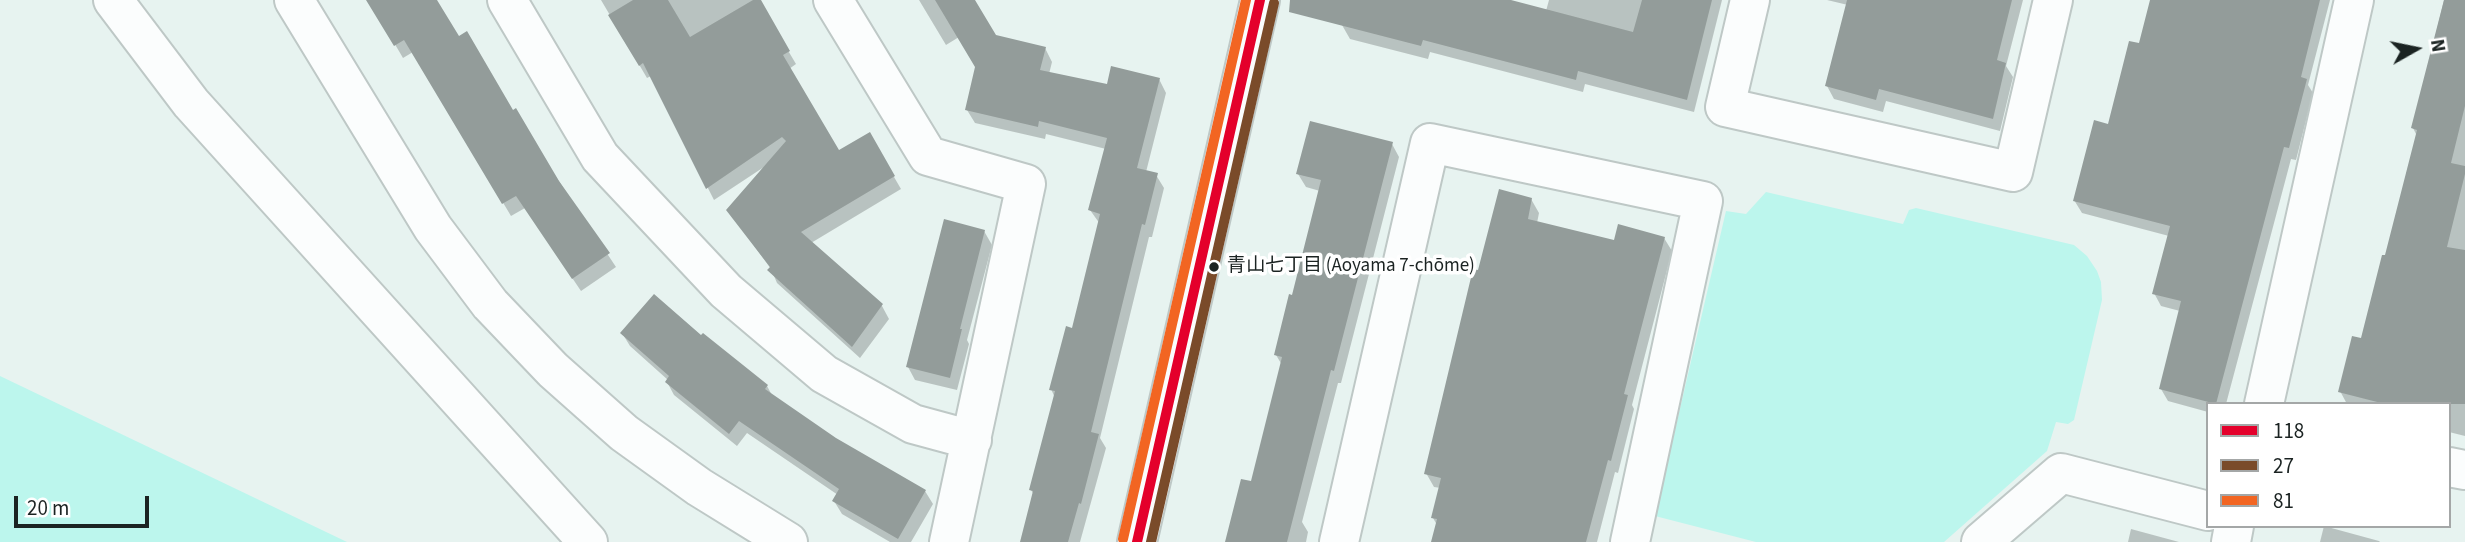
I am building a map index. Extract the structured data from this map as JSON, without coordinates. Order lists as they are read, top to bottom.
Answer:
{
  "places": ["青山七丁目 (Aoyama 7-chōme)"],
  "lines": ["transit line 118", "transit line 81", "transit line 27"],
  "legend": ["118", "27", "81"],
  "scale_bar": "20 m",
  "north": "right"
}
